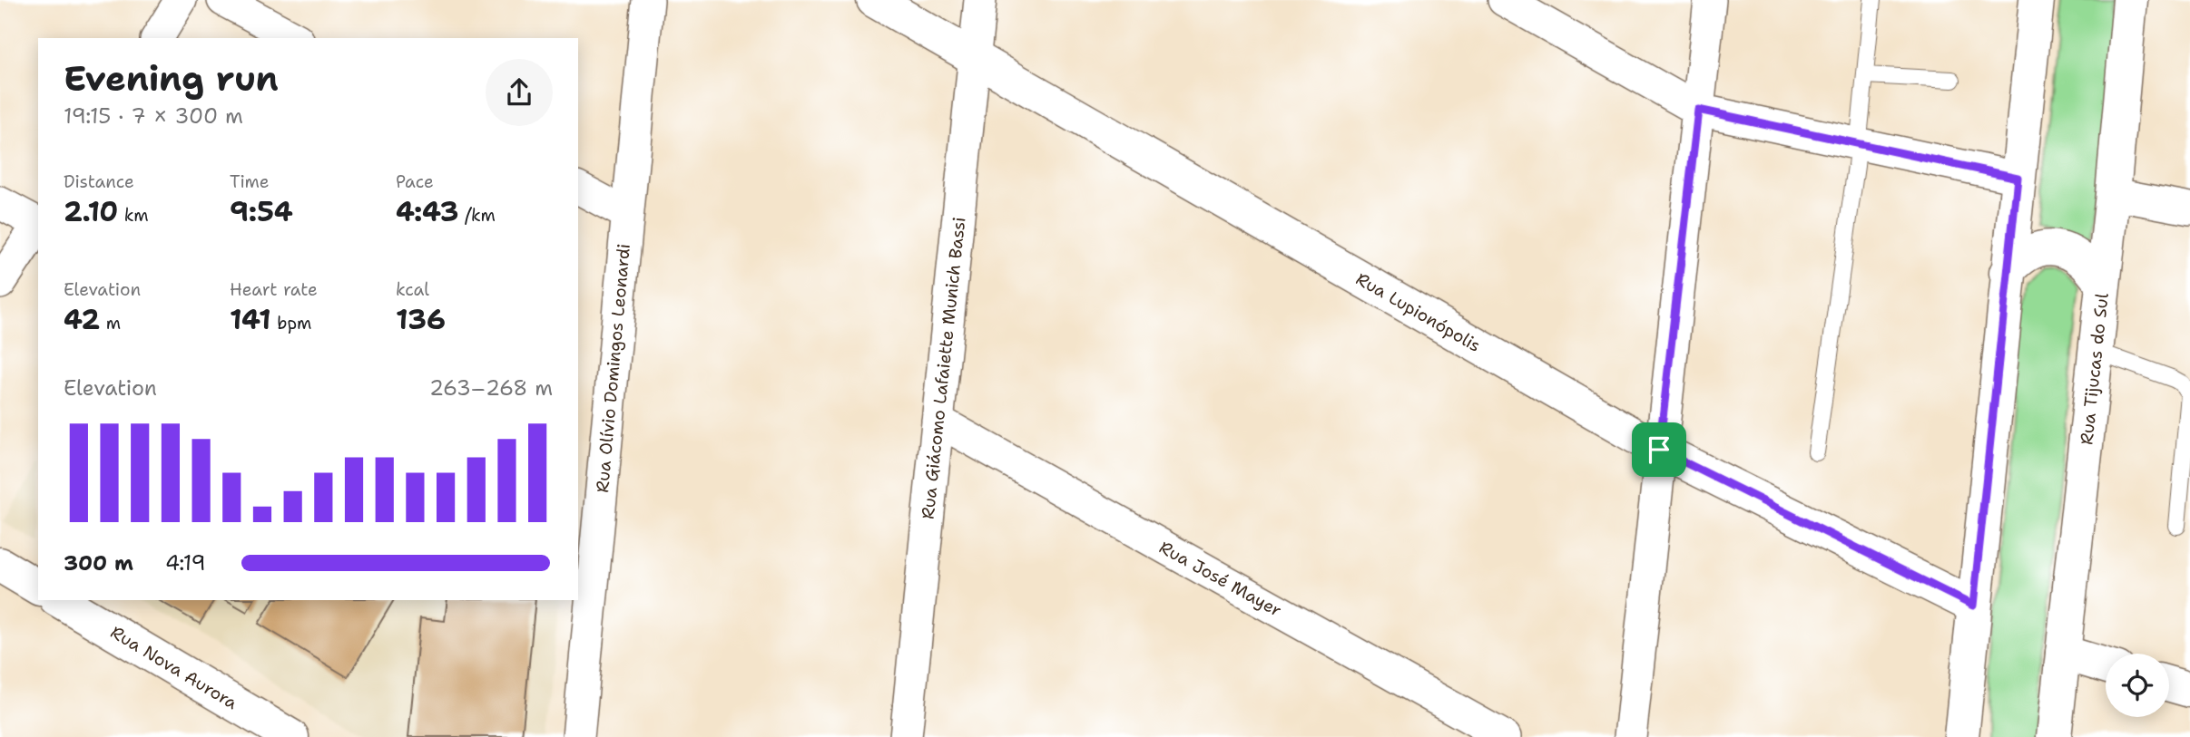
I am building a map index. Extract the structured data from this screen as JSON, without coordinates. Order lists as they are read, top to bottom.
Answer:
{
  "streets": {
    "main road": ["Rua Lupionópolis", "Rua Tijucas do Sul", "Rua Nova Aurora"],
    "street": ["Rua Olívio Domingos Leonardi", "Rua Giácomo Lafaiette Munich Bassi", "Rua José Mayer"]
  },
  "crossings": [
    ["Rua Lupionópolis", "Rua Giácomo Lafaiette Munich Bassi"],
    ["Rua Giácomo Lafaiette Munich Bassi", "Rua José Mayer"]
  ],
  "page": {
    "heading": ["Evening run", "19:15 · 7 × 300 m"],
    "stats": [
      ["Distance", "2.10 km"],
      ["Time", "9:54"],
      ["Pace", "4:43 /km"],
      ["Elevation", "42 m"],
      ["Heart rate", "141 bpm"],
      ["kcal", "136"]
    ],
    "chart": ["Elevation", "263–268 m"],
    "list": [
      {
        "name": "300 m",
        "note": "4:19"
      }
    ]
  }
}
